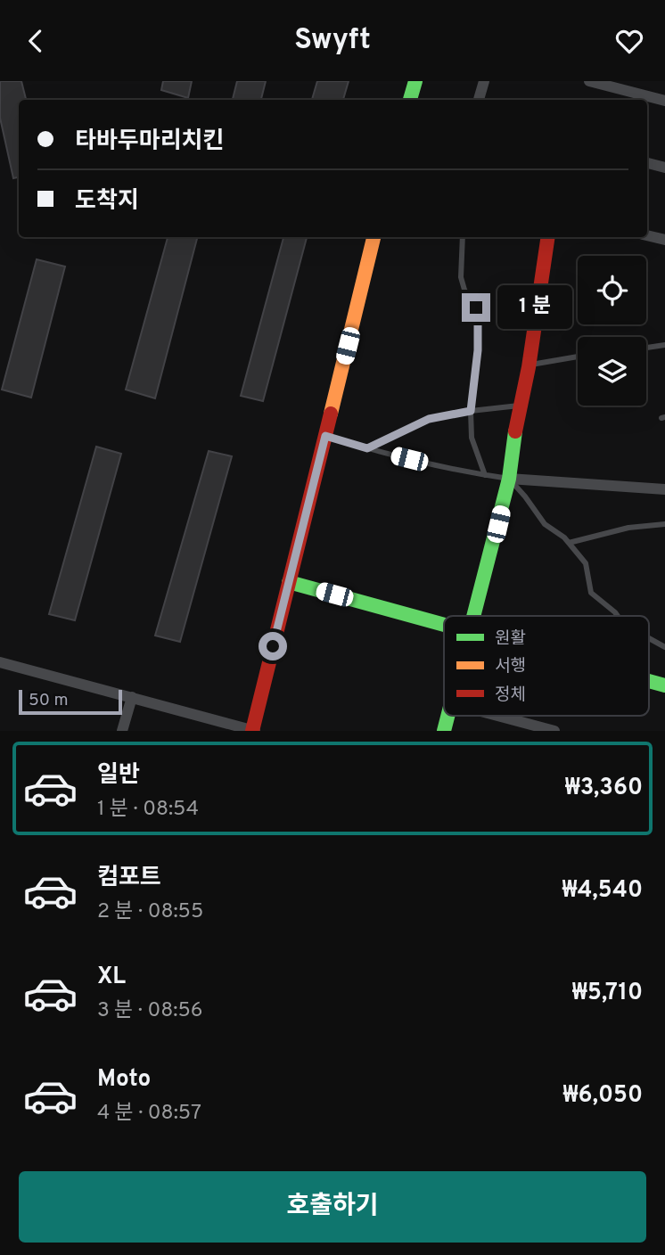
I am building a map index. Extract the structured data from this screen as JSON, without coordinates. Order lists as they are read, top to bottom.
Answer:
{
  "legend": ["원활", "서행", "정체"],
  "scale_bar": "50 m",
  "page": {
    "header": "Swyft",
    "banner": ["타바두마리치킨", "도착지"],
    "bubble": "1 분",
    "scale": "50 m",
    "list": [
      {
        "name": "일반",
        "note": "1 분 · 08:54",
        "value": "₩3,360"
      },
      {
        "name": "컴포트",
        "note": "2 분 · 08:55",
        "value": "₩4,540"
      },
      {
        "name": "XL",
        "note": "3 분 · 08:56",
        "value": "₩5,710"
      },
      {
        "name": "Moto",
        "note": "4 분 · 08:57",
        "value": "₩6,050"
      }
    ],
    "buttons": "호출하기"
  }
}
